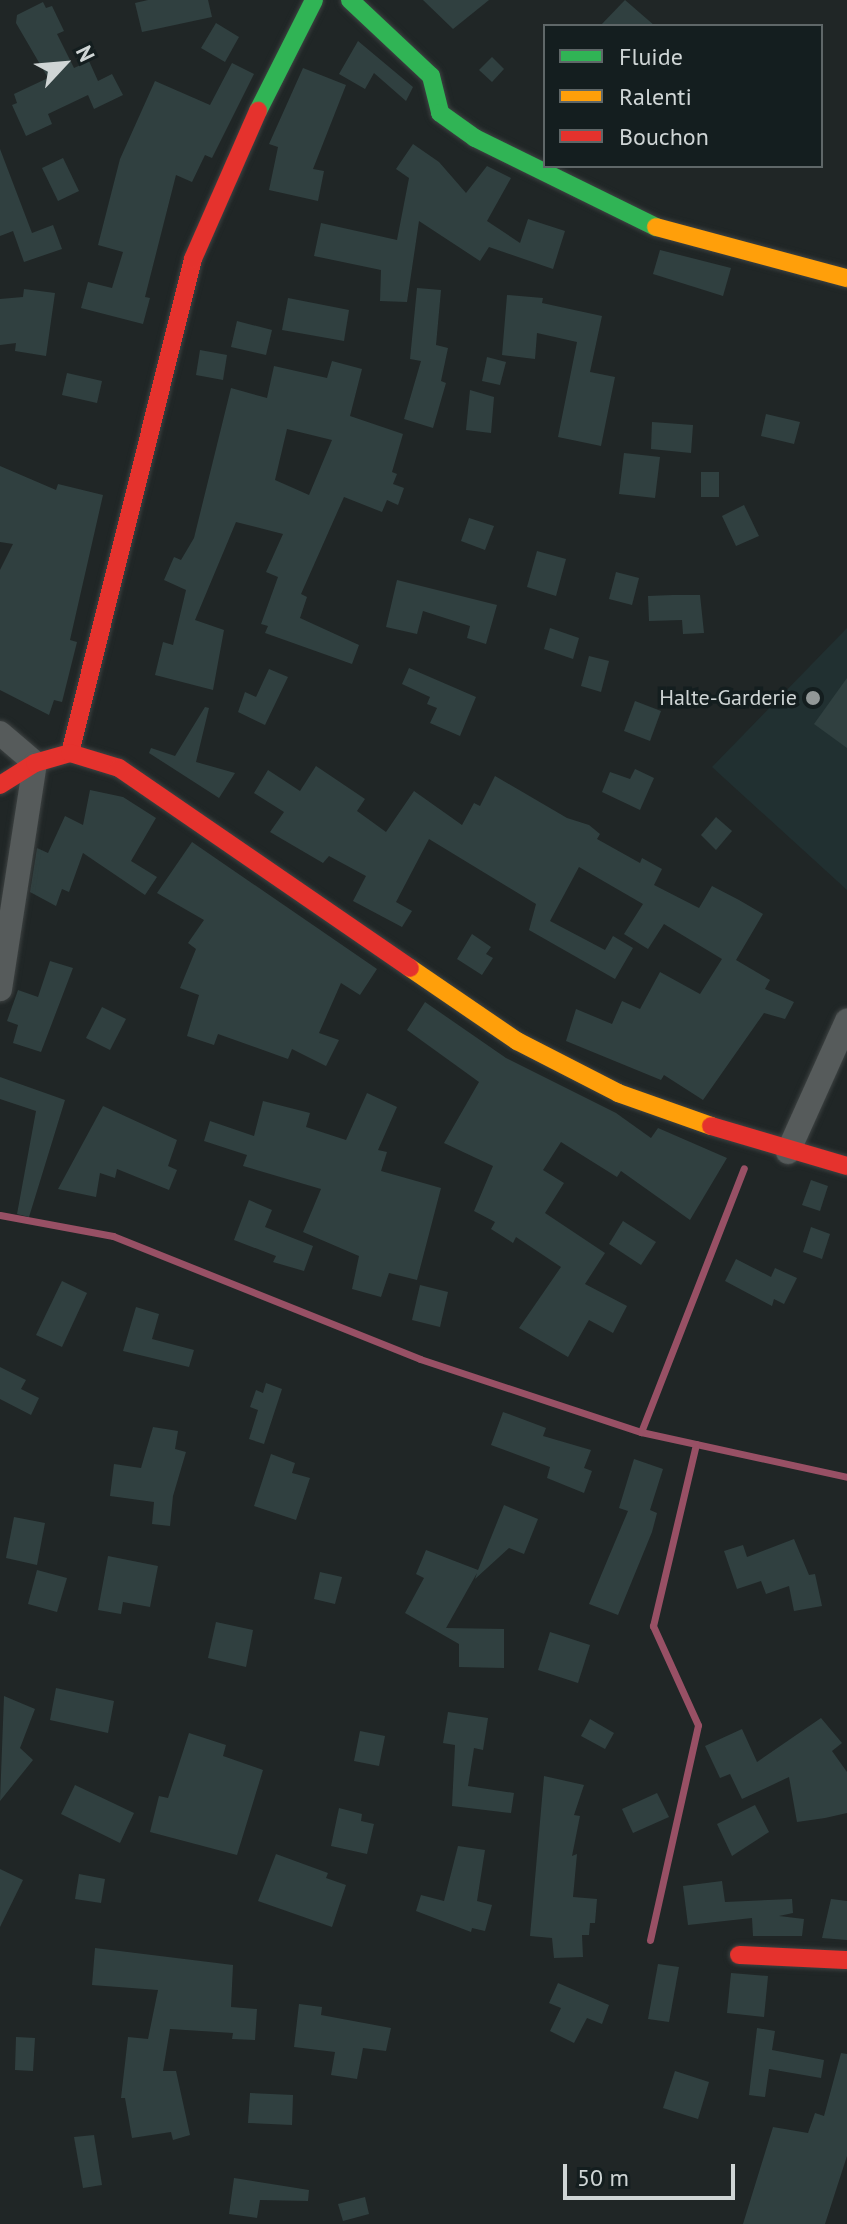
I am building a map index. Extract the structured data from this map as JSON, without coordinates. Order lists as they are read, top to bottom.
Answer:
{
  "places": ["Halte-Garderie"],
  "legend": ["Fluide", "Ralenti", "Bouchon"],
  "scale_bar": "50 m",
  "north": "top right"
}
